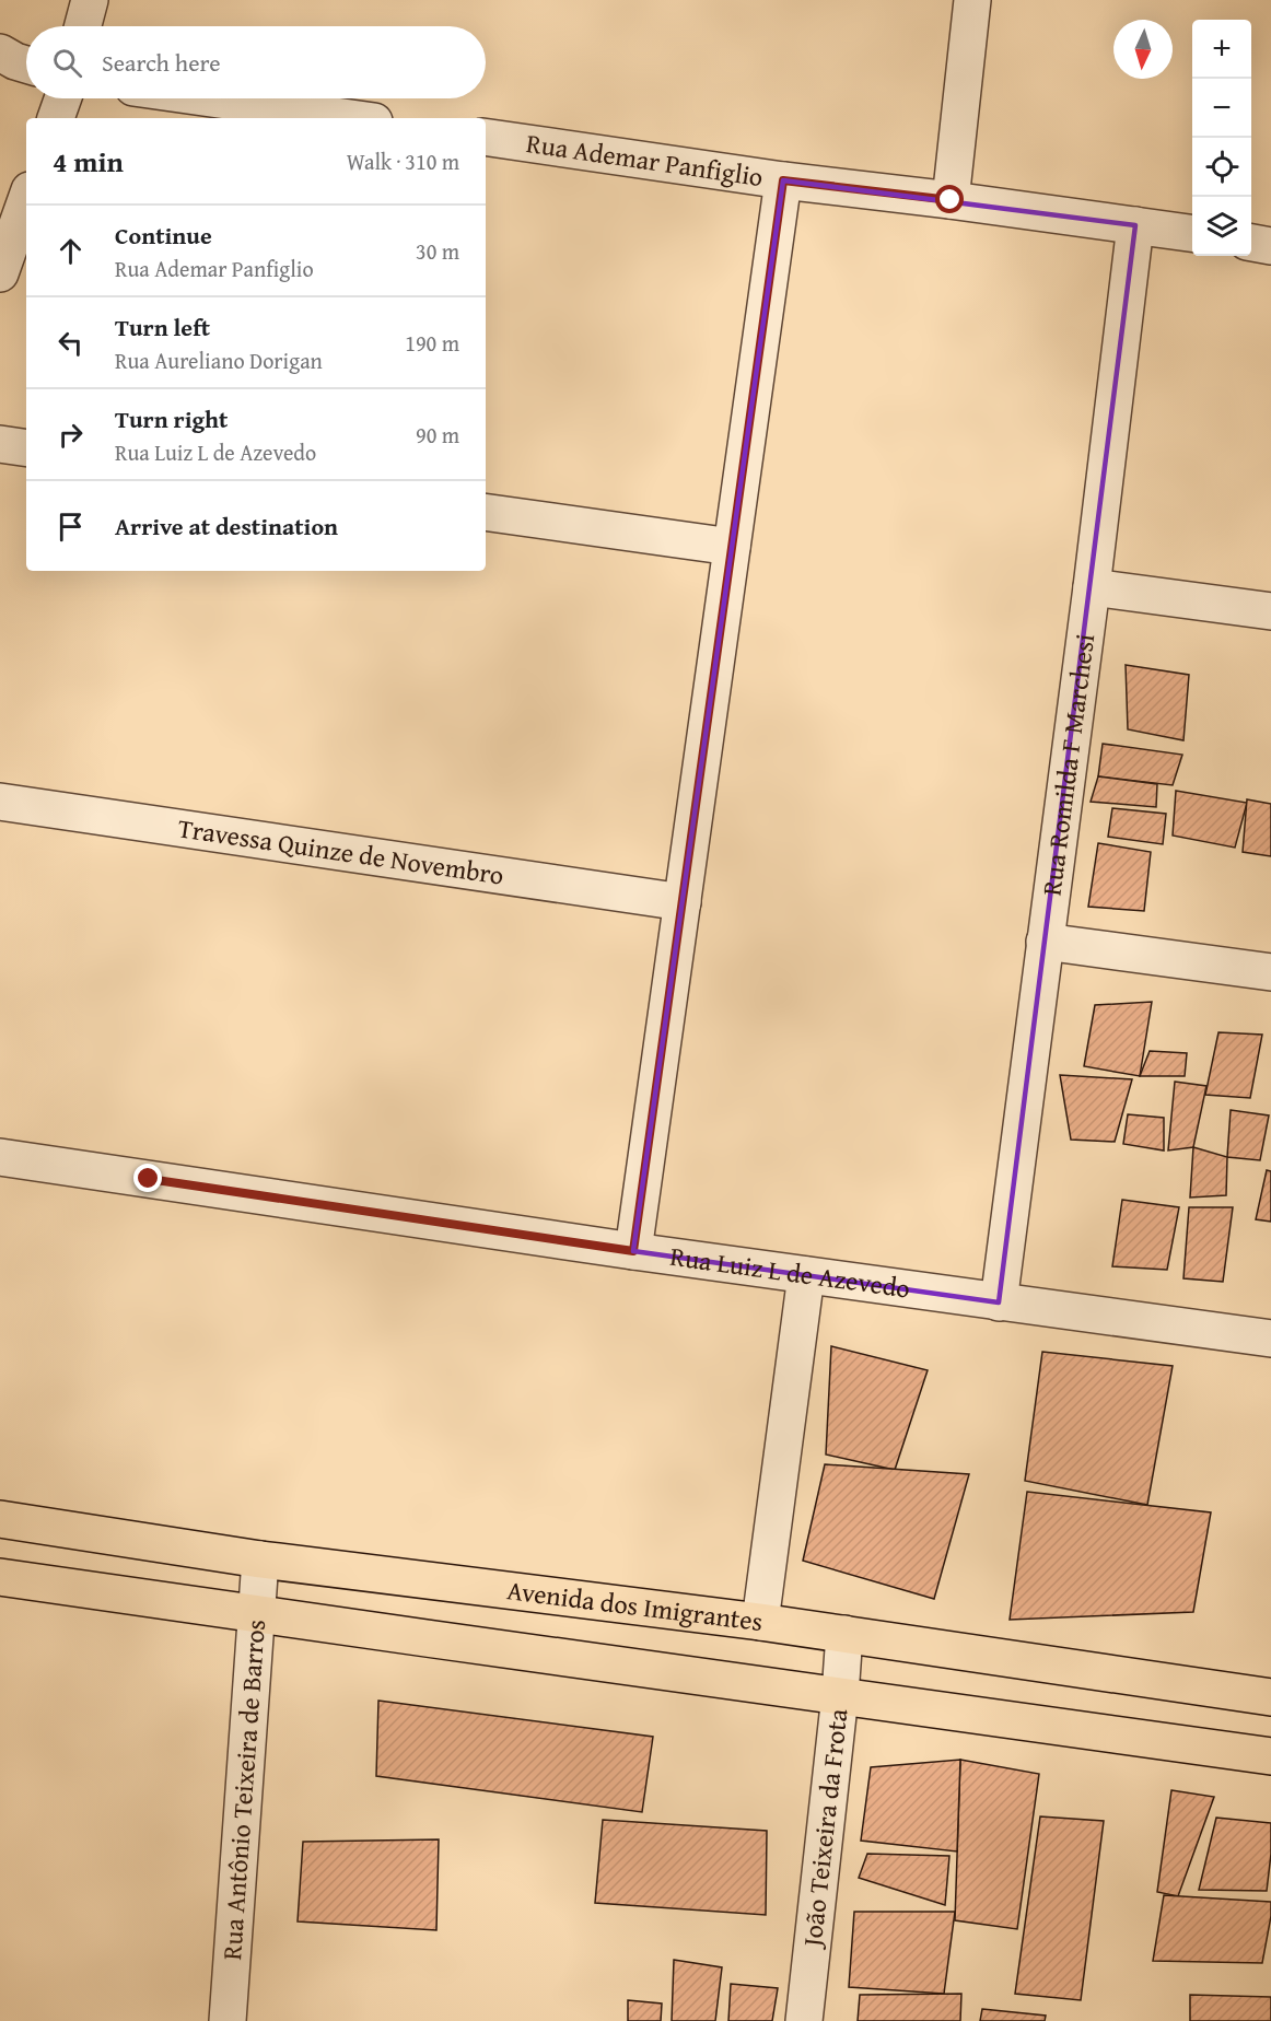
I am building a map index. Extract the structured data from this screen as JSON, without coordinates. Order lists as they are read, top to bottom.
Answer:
{
  "streets": {
    "main road": ["Avenida dos Imigrantes"],
    "street": [
      "Rua Ademar Panfiglio",
      "Rua Romilda F Marchesi",
      "Travessa Quinze de Novembro",
      "Rua Luiz L de Azevedo",
      "Rua Antônio Teixeira de Barros",
      "João Teixeira da Frota"
    ]
  },
  "crossings": [
    ["Rua Ademar Panfiglio", "Rua Romilda F Marchesi"],
    ["Rua Romilda F Marchesi", "Rua Luiz L de Azevedo"],
    ["Avenida dos Imigrantes", "Rua Antônio Teixeira de Barros"],
    ["Avenida dos Imigrantes", "João Teixeira da Frota"]
  ],
  "north": "bottom",
  "page": {
    "map_buttons": ["+", "−"],
    "search": "Search here",
    "heading": ["4 min", "Walk · 310 m"],
    "list": [
      ["Continue", "Rua Ademar Panfiglio", "30 m"],
      ["Turn left", "Rua Aureliano Dorigan", "190 m"],
      ["Turn right", "Rua Luiz L de Azevedo", "90 m"],
      "Arrive at destination"
    ]
  }
}
